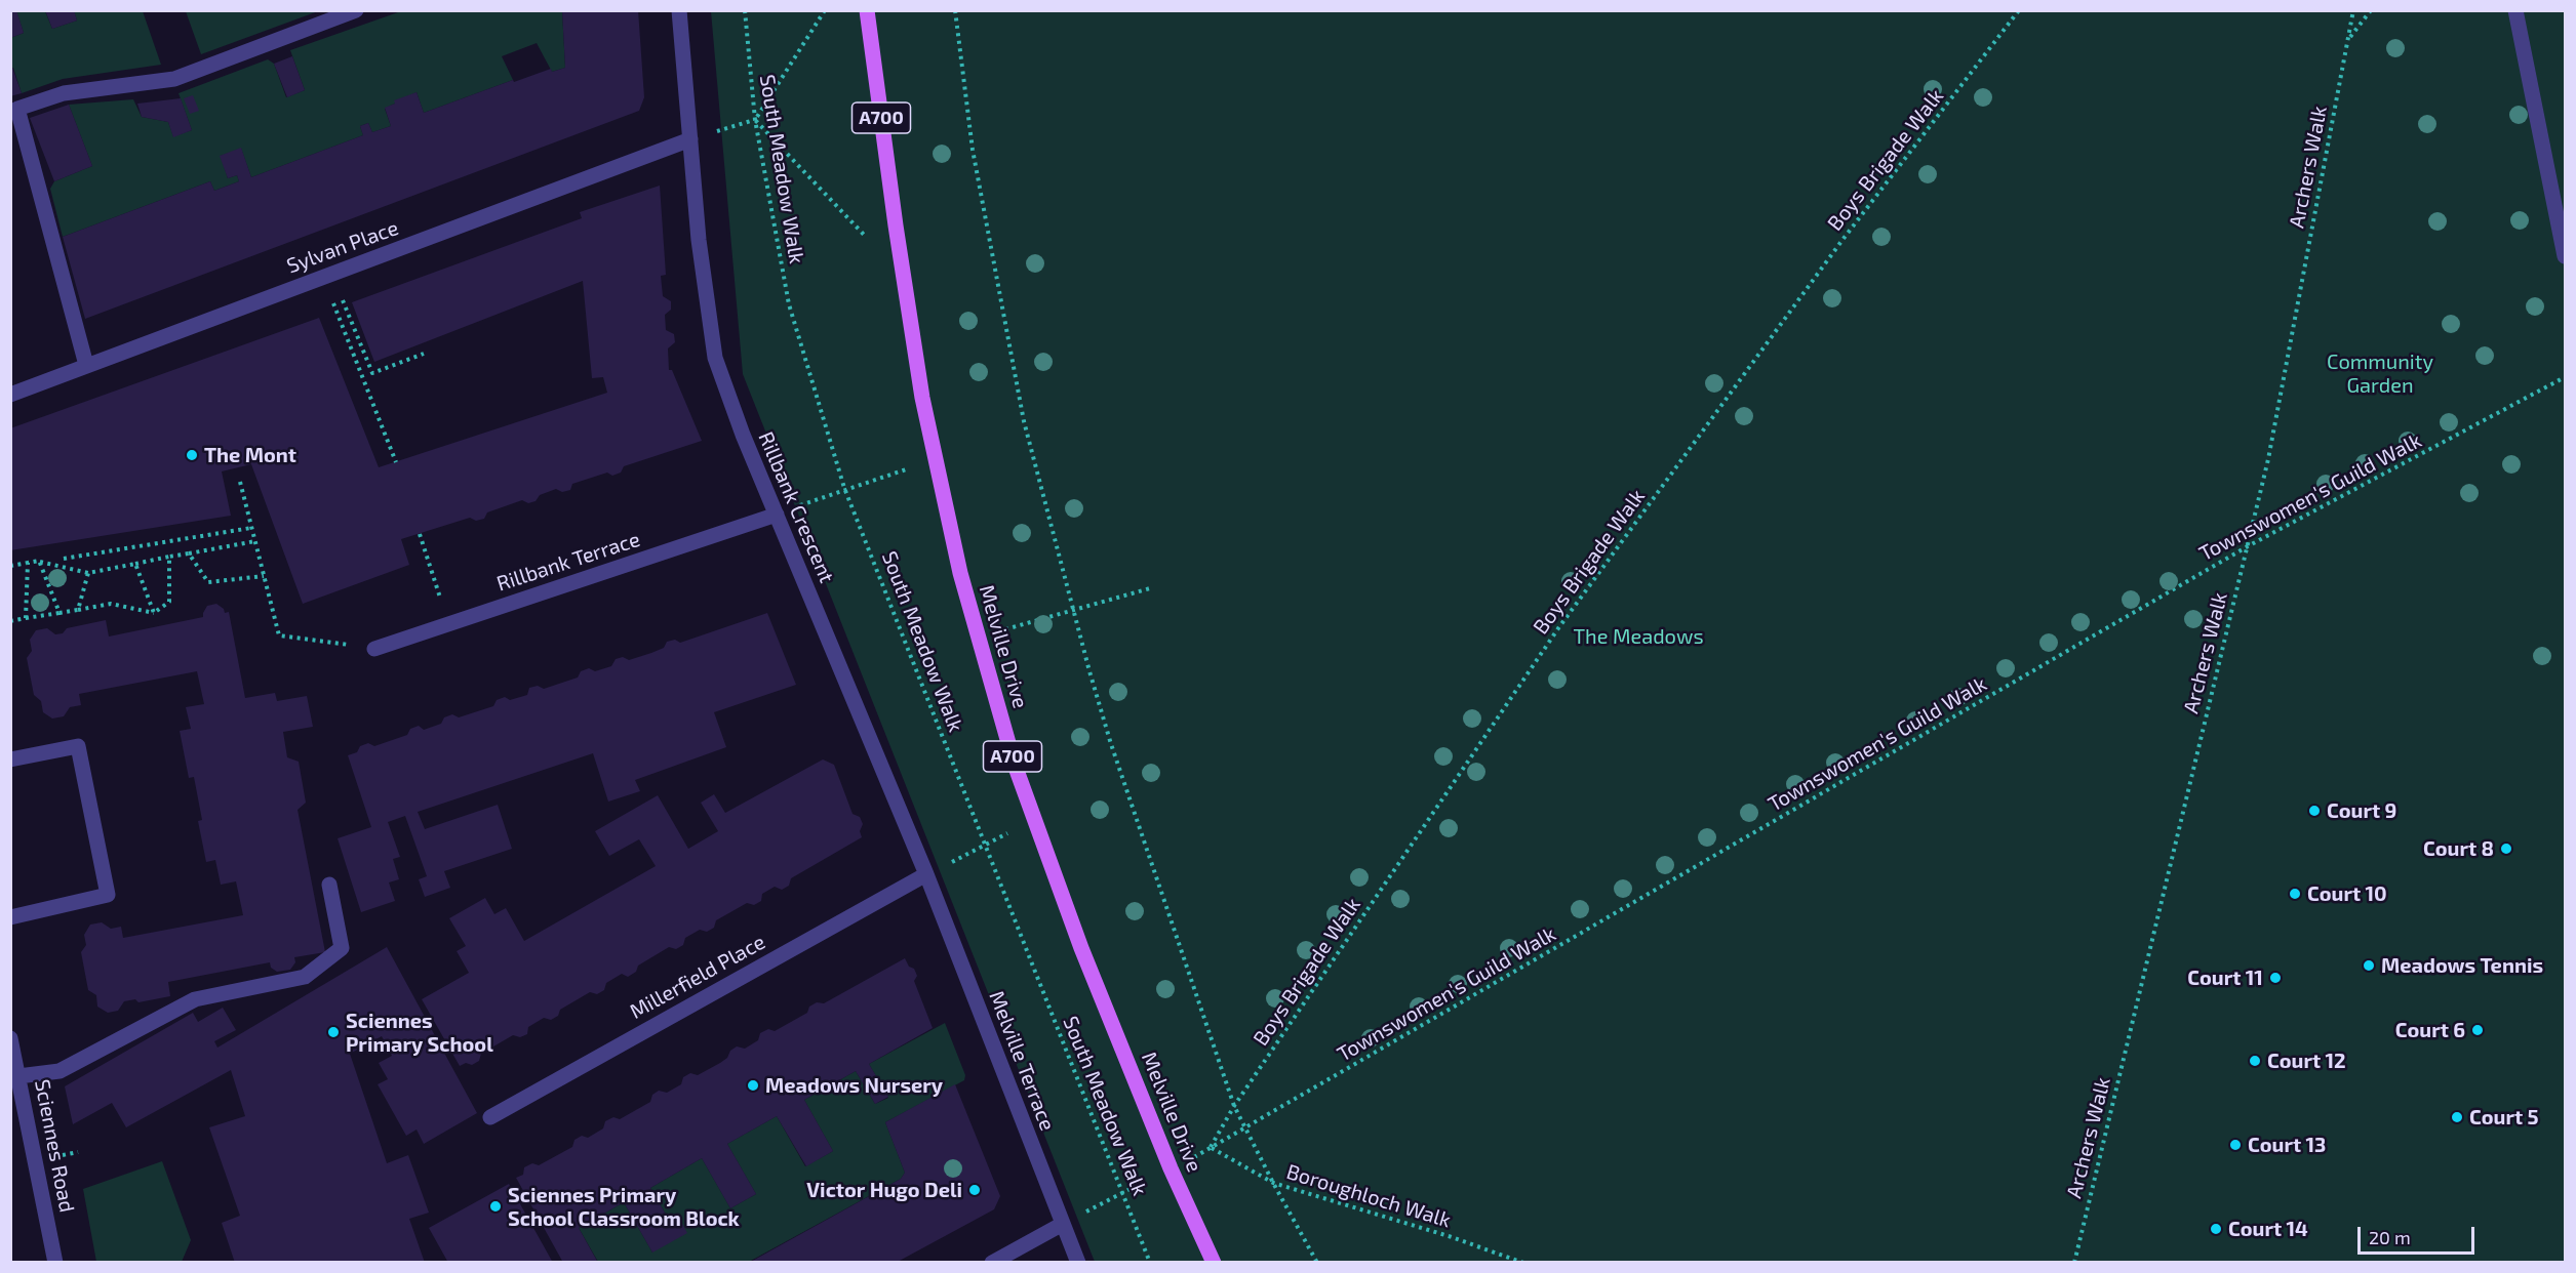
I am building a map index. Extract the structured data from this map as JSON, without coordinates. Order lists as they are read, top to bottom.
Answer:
{
  "streets": {
    "main road": ["A700", "Melville Drive"],
    "street": [
      "Sylvan Place",
      "Rillbank Crescent",
      "Rillbank Terrace",
      "Millerfield Place",
      "Melville Terrace",
      "Sciennes Road"
    ],
    "path": [
      "Boys Brigade Walk",
      "Archers Walk",
      "South Meadow Walk",
      "Townswomen's Guild Walk",
      "Boroughloch Walk"
    ]
  },
  "crossings": [
    ["Boys Brigade Walk", "Townswomen's Guild Walk"],
    ["Boys Brigade Walk", "Boroughloch Walk"],
    ["Archers Walk", "Townswomen's Guild Walk"],
    ["South Meadow Walk", "Townswomen's Guild Walk"],
    ["Sylvan Place", "Rillbank Crescent"],
    ["Townswomen's Guild Walk", "Melville Drive"],
    ["Townswomen's Guild Walk", "Melville Terrace"],
    ["Townswomen's Guild Walk", "Boroughloch Walk"],
    ["Rillbank Crescent", "Rillbank Terrace"],
    ["Rillbank Crescent", "Millerfield Place"],
    ["Rillbank Crescent", "Melville Terrace"],
    ["Millerfield Place", "Melville Terrace"]
  ],
  "parks": ["Community Garden", "The Meadows"],
  "places": [
    "The Mont",
    "Court 9",
    "Court 8",
    "Court 10",
    "Meadows Tennis",
    "Court 11",
    "Court 6",
    "Sciennes Primary School",
    "Court 12",
    "Meadows Nursery",
    "Court 5",
    "Court 13",
    "Victor Hugo Deli",
    "Sciennes Primary School Classroom Block",
    "Court 14"
  ],
  "scale_bar": "20 m"
}
